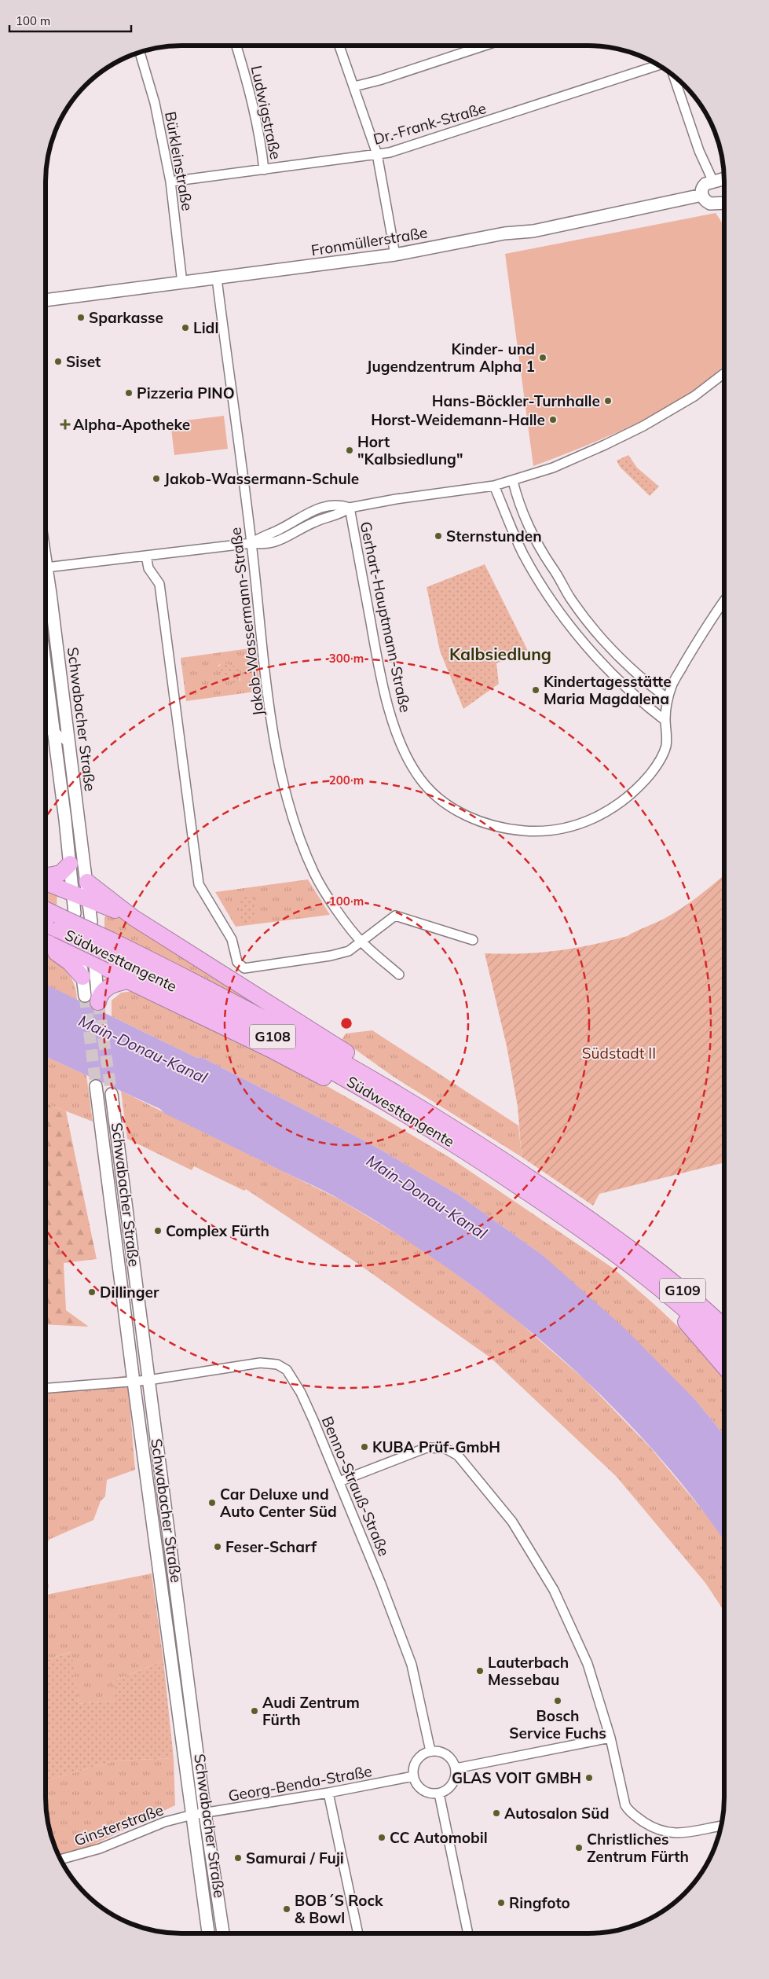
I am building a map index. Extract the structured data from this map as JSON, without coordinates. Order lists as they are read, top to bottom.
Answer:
{
  "streets": {
    "highway": ["Südwesttangente", "G108", "G109"],
    "main road": ["Fronmüllerstraße", "Schwabacher Straße"],
    "street": [
      "Ludwigstraße",
      "Dr.-Frank-Straße",
      "Bürkleinstraße",
      "Gerhart-Hauptmann-Straße",
      "Jakob-Wassermann-Straße",
      "Benno-Strauß-Straße",
      "Georg-Benda-Straße",
      "Ginsterstraße"
    ]
  },
  "crossings": [
    ["Ludwigstraße", "Dr.-Frank-Straße"],
    ["Dr.-Frank-Straße", "Bürkleinstraße"],
    ["Bürkleinstraße", "Fronmüllerstraße"],
    ["Fronmüllerstraße", "Jakob-Wassermann-Straße"],
    ["Schwabacher Straße", "Benno-Strauß-Straße"],
    ["Schwabacher Straße", "Georg-Benda-Straße"],
    ["Schwabacher Straße", "Ginsterstraße"],
    ["Benno-Strauß-Straße", "Georg-Benda-Straße"],
    ["Georg-Benda-Straße", "Ginsterstraße"]
  ],
  "districts": ["Kalbsiedlung"],
  "water": ["Main-Donau-Kanal"],
  "parks": ["Südstadt II"],
  "places": {
    "other": [
      "Sparkasse",
      "Lidl",
      "Kinder- und Jugendzentrum Alpha 1",
      "Siset",
      "Pizzeria PINO",
      "Hans-Böckler-Turnhalle",
      "Horst-Weidemann-Halle",
      "Hort \"Kalbsiedlung\"",
      "Jakob-Wassermann-Schule",
      "Sternstunden",
      "Kindertagesstätte Maria Magdalena",
      "Complex Fürth",
      "Dillinger",
      "KUBA Prüf-GmbH",
      "Car Deluxe und Auto Center Süd",
      "Feser-Scharf",
      "Lauterbach Messebau",
      "Bosch Service Fuchs",
      "Audi Zentrum Fürth",
      "GLAS VOIT GMBH",
      "Autosalon Süd",
      "CC Automobil",
      "Christliches Zentrum Fürth",
      "Samurai / Fuji",
      "Ringfoto",
      "BOB´S Rock & Bowl"
    ],
    "health": ["Alpha-Apotheke"]
  },
  "scale_bar": "100 m",
  "rings": ["300 m", "200 m", "100 m"]
}
